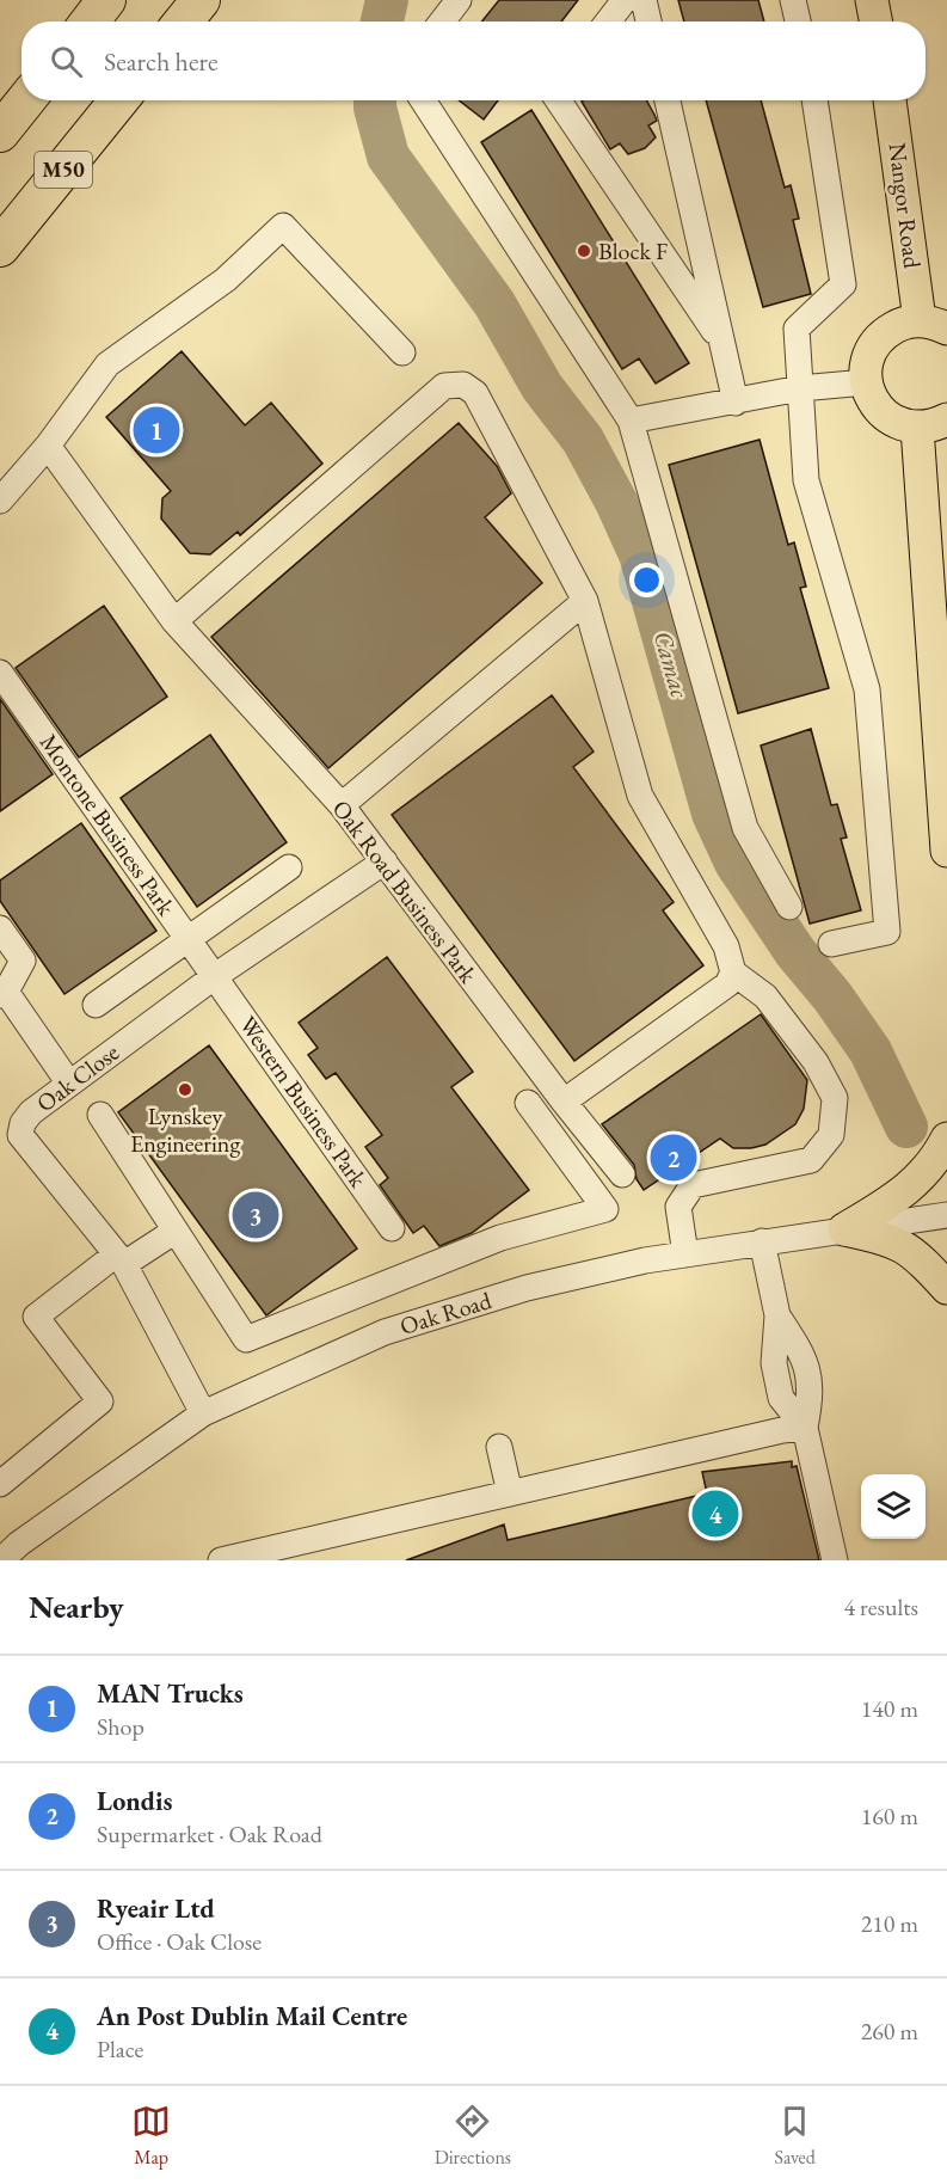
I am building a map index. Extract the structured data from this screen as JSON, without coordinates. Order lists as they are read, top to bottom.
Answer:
{
  "streets": {
    "highway": ["M50"],
    "main road": ["Nangor Road"],
    "street": [
      "Montone Business Park",
      "Oak Road Business Park",
      "Oak Close",
      "Western Business Park",
      "Oak Road"
    ]
  },
  "crossings": [
    ["Montone Business Park", "Oak Close"],
    ["Montone Business Park", "Western Business Park"],
    ["Oak Road Business Park", "Oak Close"],
    ["Oak Close", "Western Business Park"],
    ["Oak Close", "Oak Road"]
  ],
  "water": ["Camac"],
  "places": ["Block F", "Lynskey Engineering"],
  "page": {
    "search": "Search here",
    "pins": [
      "1",
      "2",
      "3",
      "4"
    ],
    "heading": ["Nearby", "4 results"],
    "list": [
      {
        "mark": "1",
        "name": "MAN Trucks",
        "note": "Shop",
        "value": "140 m"
      },
      {
        "mark": "2",
        "name": "Londis",
        "note": "Supermarket · Oak Road",
        "value": "160 m"
      },
      {
        "mark": "3",
        "name": "Ryeair Ltd",
        "note": "Office · Oak Close",
        "value": "210 m"
      },
      {
        "mark": "4",
        "name": "An Post Dublin Mail Centre",
        "note": "Place",
        "value": "260 m"
      }
    ],
    "nav": ["Map", "Directions", "Saved"]
  }
}
